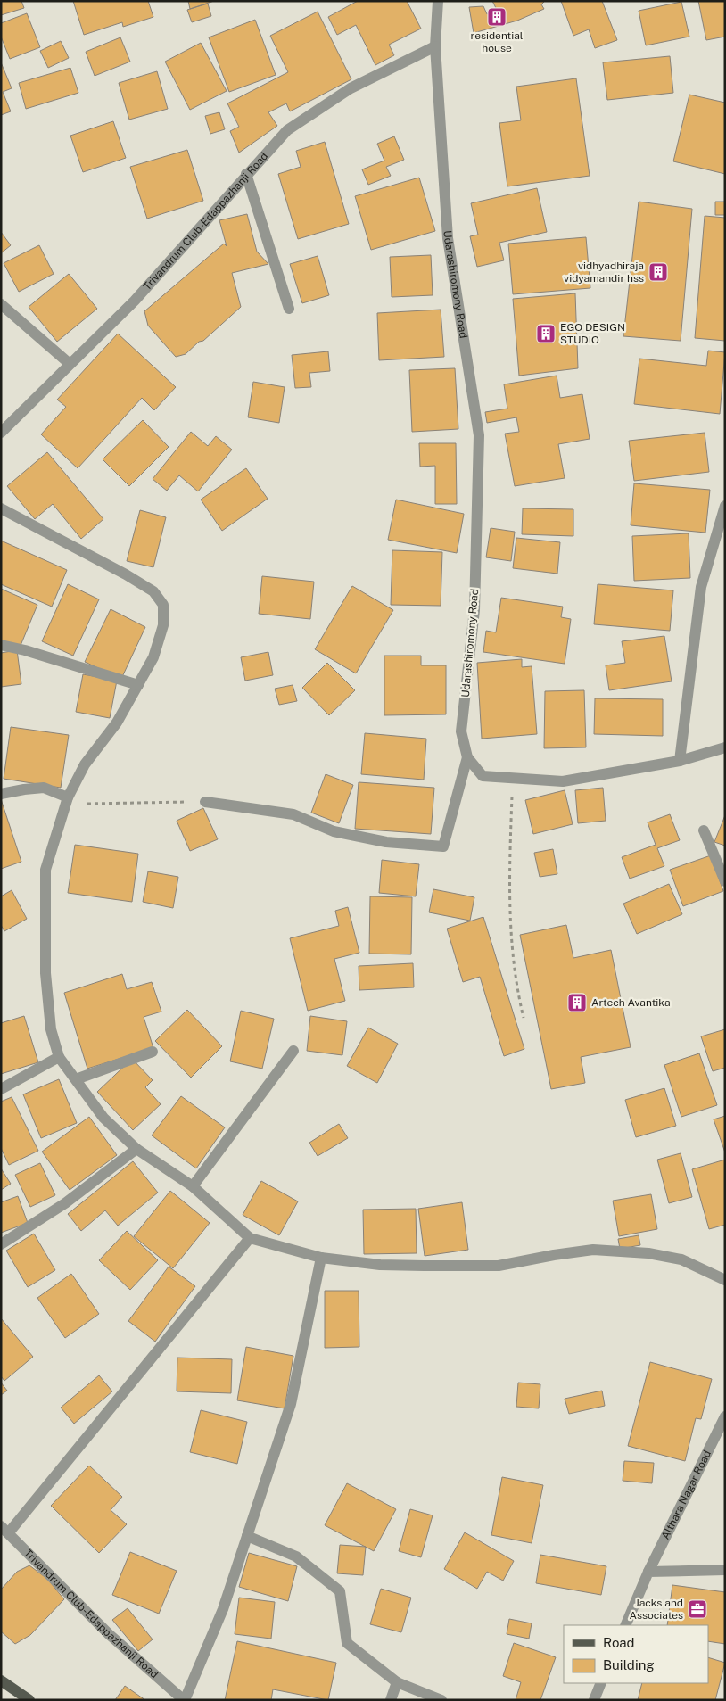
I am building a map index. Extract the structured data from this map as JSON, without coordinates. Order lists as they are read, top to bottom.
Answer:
{
  "streets": {
    "street": ["Trivandrum Club-Edappazhanji Road", "Udarashiromony Road", "Althara Nagar Road"]
  },
  "crossings": [
    ["Trivandrum Club-Edappazhanji Road", "Udarashiromony Road"]
  ],
  "places": {
    "building": [
      "residential house",
      "vidhyadhiraja vidyamandir hss",
      "EGO DESIGN STUDIO",
      "Artech Avantika"
    ],
    "office": ["Jacks and Associates"]
  },
  "legend": ["Road", "Building"]
}
